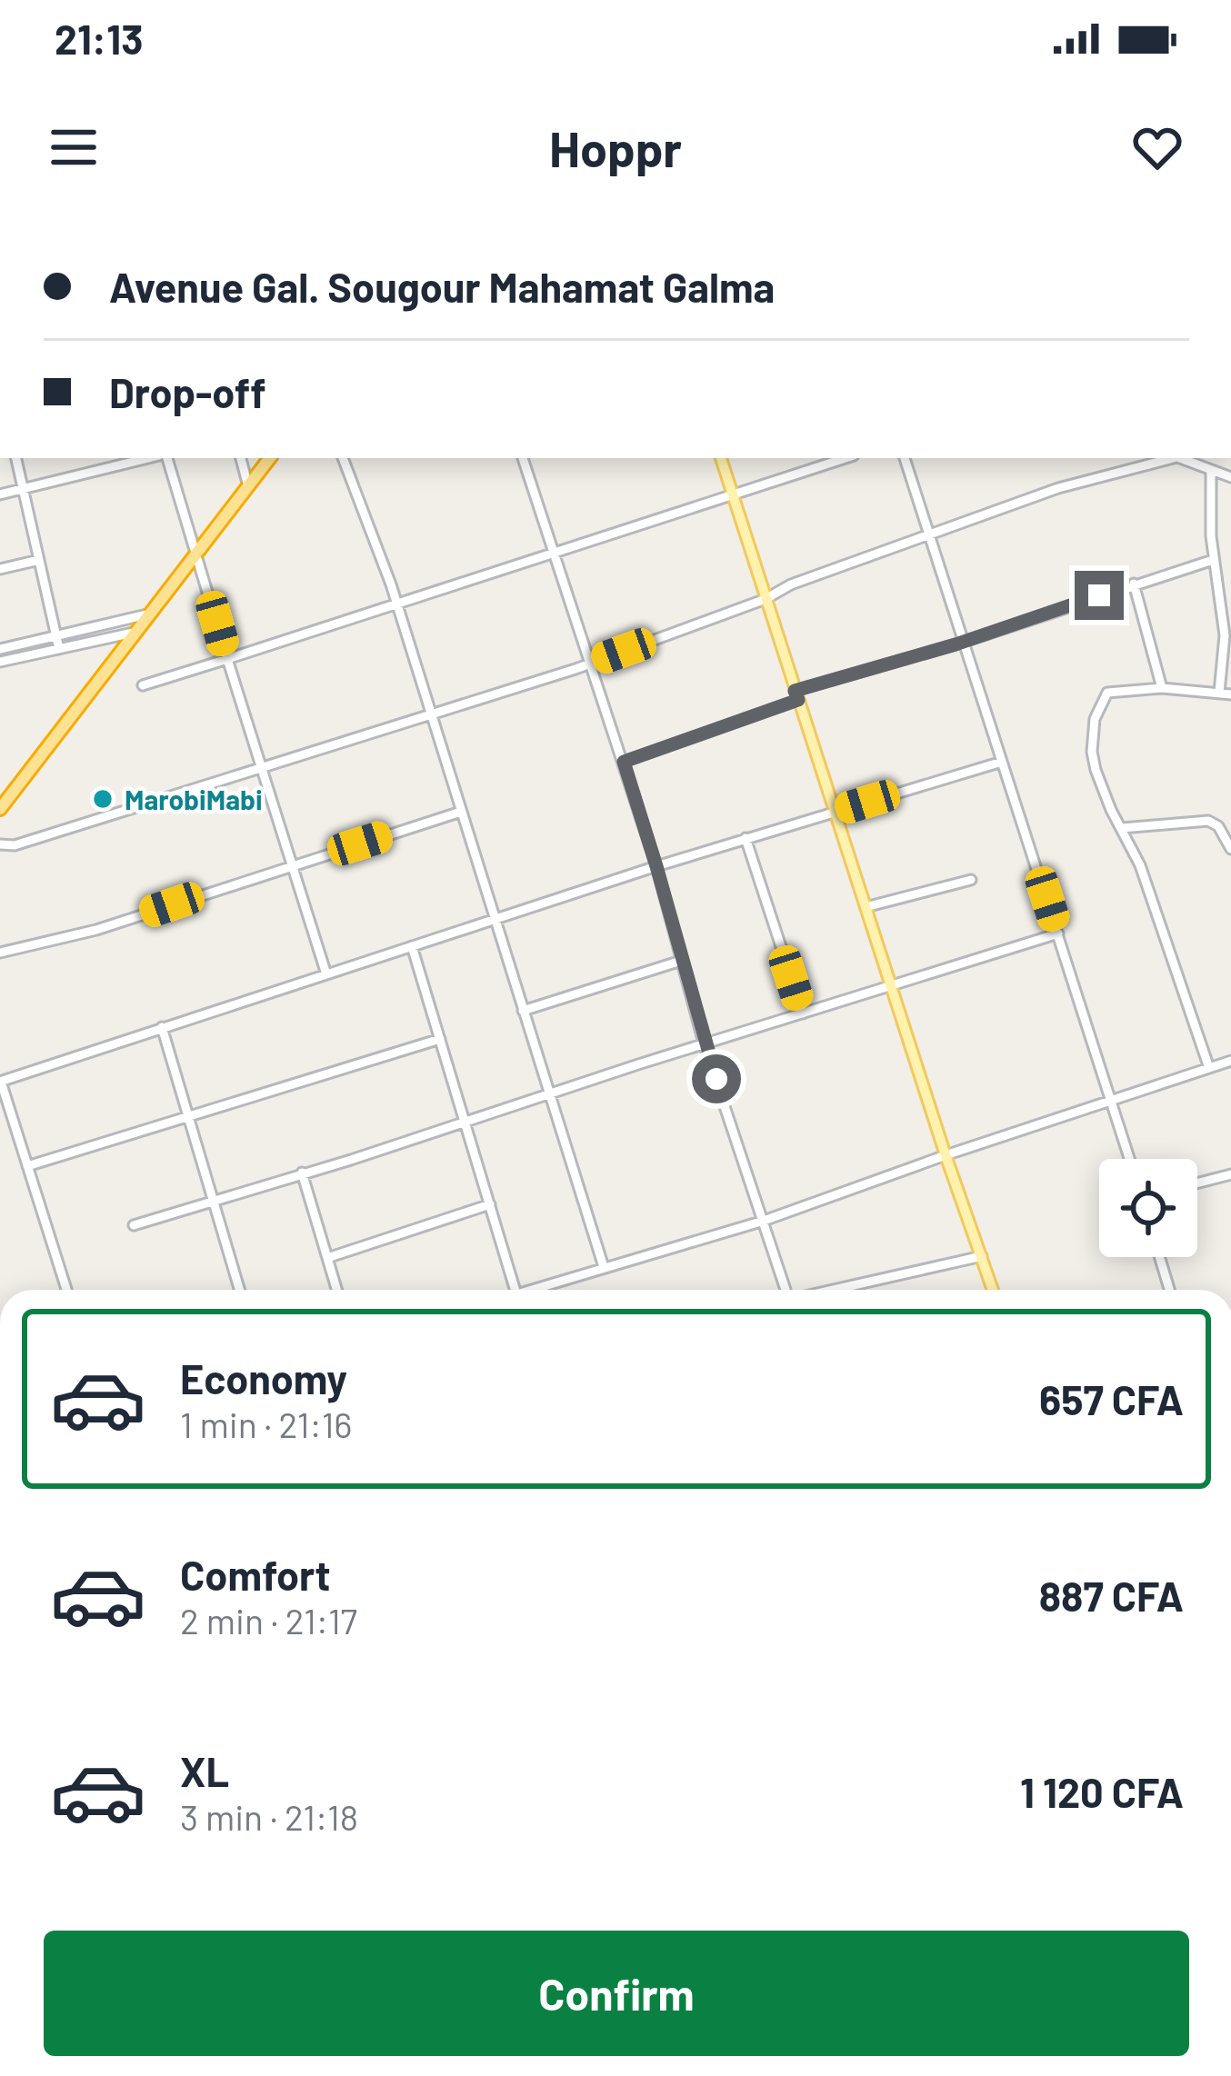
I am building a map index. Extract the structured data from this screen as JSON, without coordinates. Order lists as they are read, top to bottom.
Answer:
{
  "places": ["MarobiMabi"],
  "page": {
    "status": "21:13",
    "header": "Hoppr",
    "banner": ["Avenue Gal. Sougour Mahamat Galma", "Drop-off"],
    "list": [
      {
        "name": "Economy",
        "note": "1 min · 21:16",
        "value": "657 CFA"
      },
      {
        "name": "Comfort",
        "note": "2 min · 21:17",
        "value": "887 CFA"
      },
      {
        "name": "XL",
        "note": "3 min · 21:18",
        "value": "1 120 CFA"
      }
    ],
    "buttons": "Confirm"
  }
}
